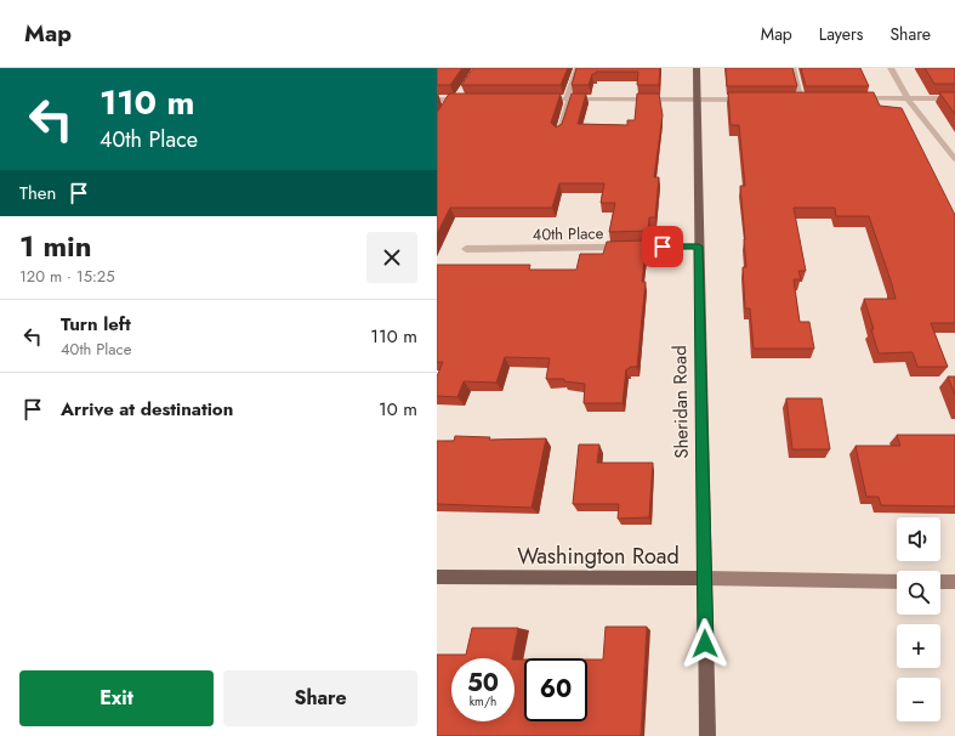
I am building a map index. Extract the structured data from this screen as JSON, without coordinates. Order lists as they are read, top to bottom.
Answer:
{
  "streets": {
    "main road": ["Sheridan Road", "Washington Road"],
    "street": ["40th Place"]
  },
  "crossings": [
    ["40th Place", "Sheridan Road"],
    ["Sheridan Road", "Washington Road"]
  ],
  "page": {
    "header": "Map",
    "nav": ["Map", "Layers", "Share"],
    "turn": ["110 m", "40th Place"],
    "then": "Then",
    "heading": ["1 min", "120 m · 15:25"],
    "list": [
      {
        "name": "Turn left",
        "note": "40th Place",
        "value": "110 m"
      },
      {
        "name": "Arrive at destination",
        "value": "10 m"
      }
    ],
    "map_buttons": ["+", "−"],
    "speed": "50 km/h",
    "limit": "60",
    "buttons": ["Exit", "Share"]
  }
}
